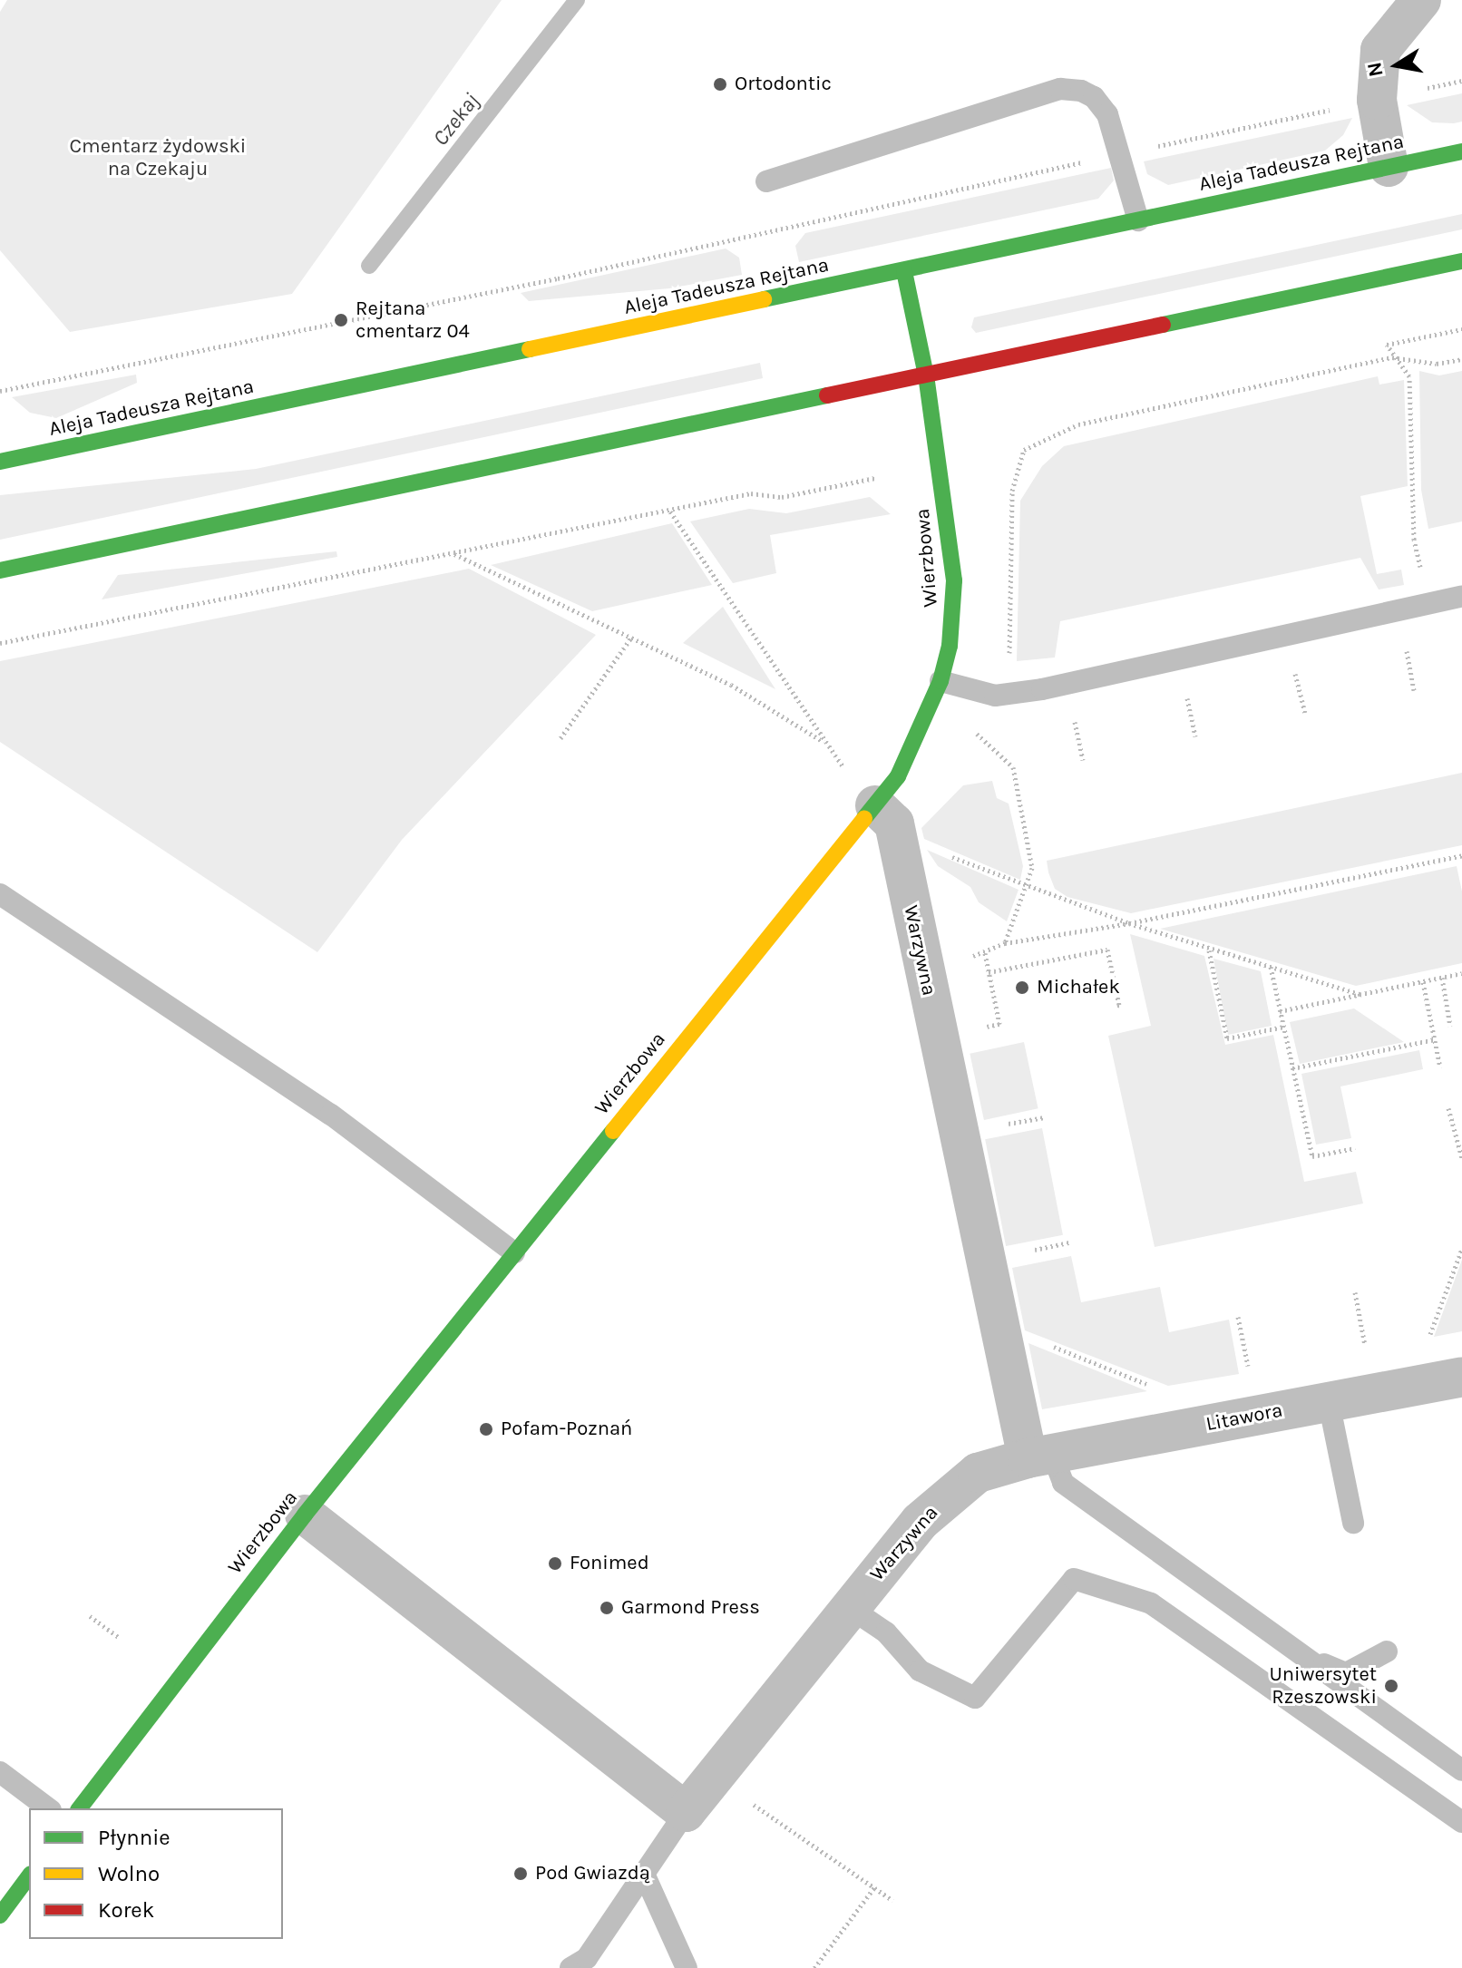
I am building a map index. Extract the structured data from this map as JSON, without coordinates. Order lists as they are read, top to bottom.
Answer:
{
  "streets": {
    "main road": ["Aleja Tadeusza Rejtana", "Wierzbowa"],
    "street": ["Warzywna", "Litawora"]
  },
  "crossings": [
    ["Aleja Tadeusza Rejtana", "Wierzbowa"],
    ["Wierzbowa", "Warzywna"],
    ["Warzywna", "Litawora"]
  ],
  "water": ["Czekaj"],
  "parks": ["Cmentarz żydowski na Czekaju"],
  "places": [
    "Ortodontic",
    "Rejtana cmentarz 04",
    "Michałek",
    "Pofam-Poznań",
    "Fonimed",
    "Garmond Press",
    "Uniwersytet Rzeszowski",
    "Pod Gwiazdą"
  ],
  "legend": ["Płynnie", "Wolno", "Korek"],
  "north": "left"
}
